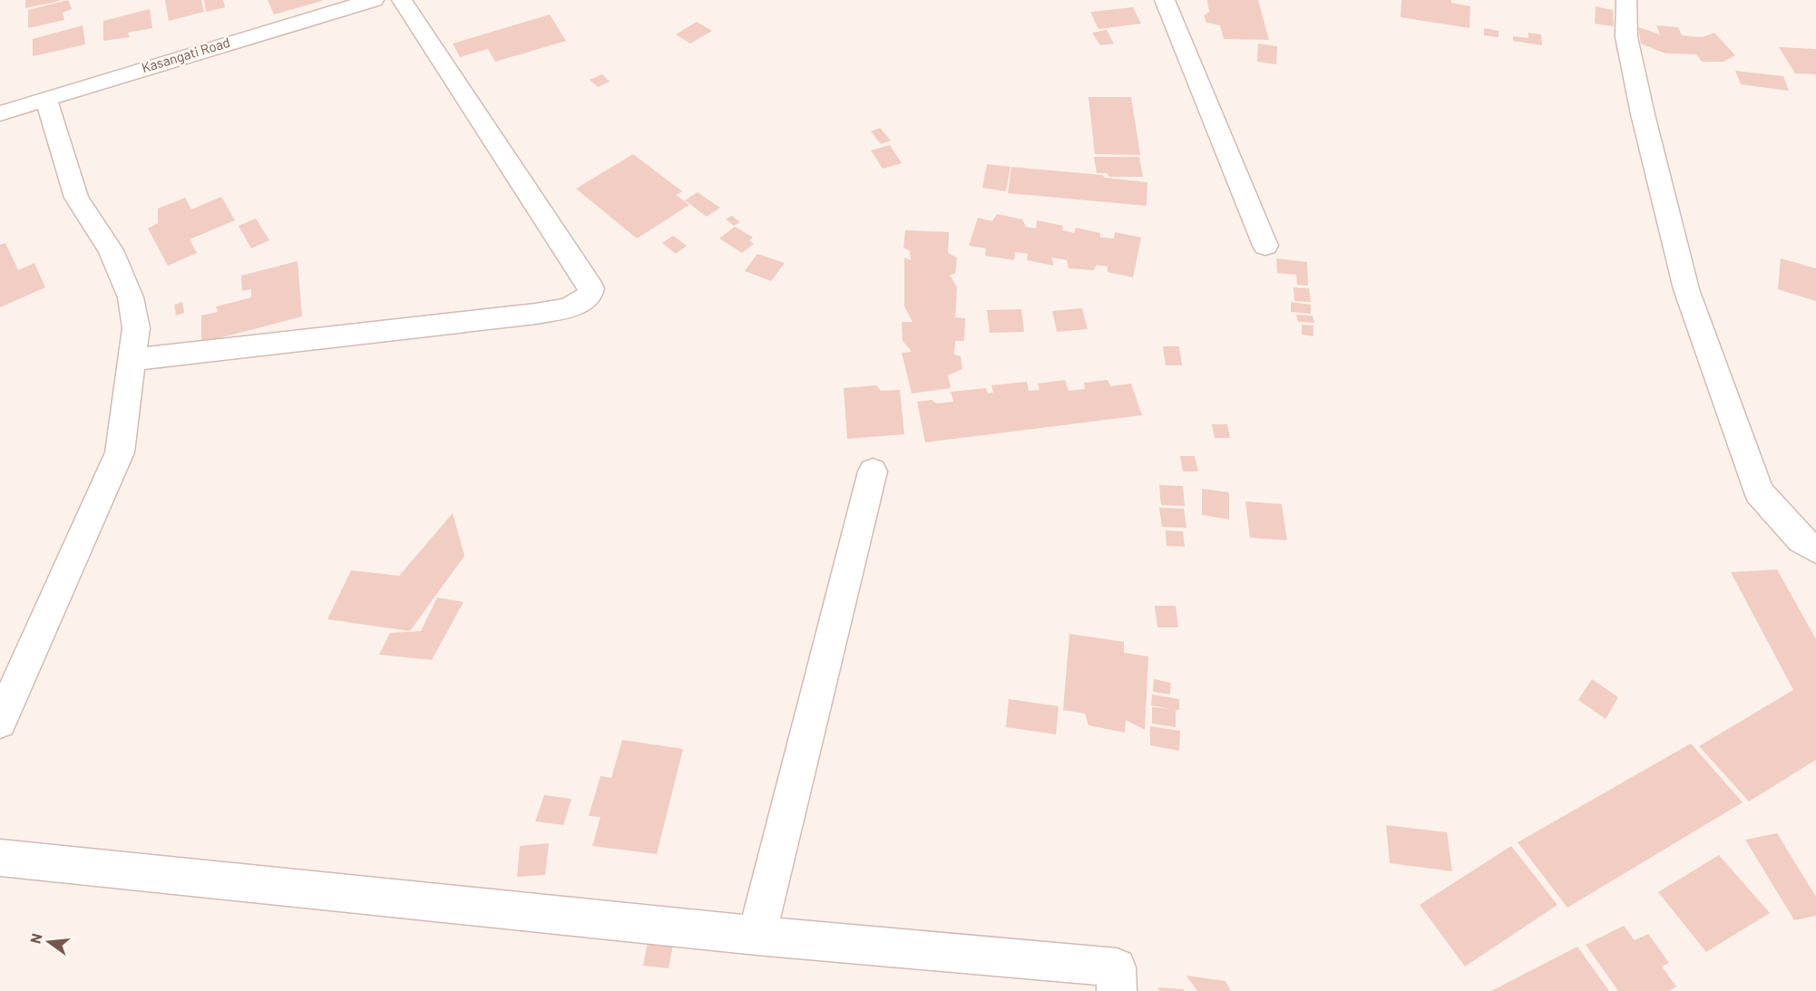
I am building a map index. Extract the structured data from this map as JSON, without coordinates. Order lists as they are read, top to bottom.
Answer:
{
  "streets": {
    "street": ["Kasangati Road"]
  },
  "north": "left"
}
